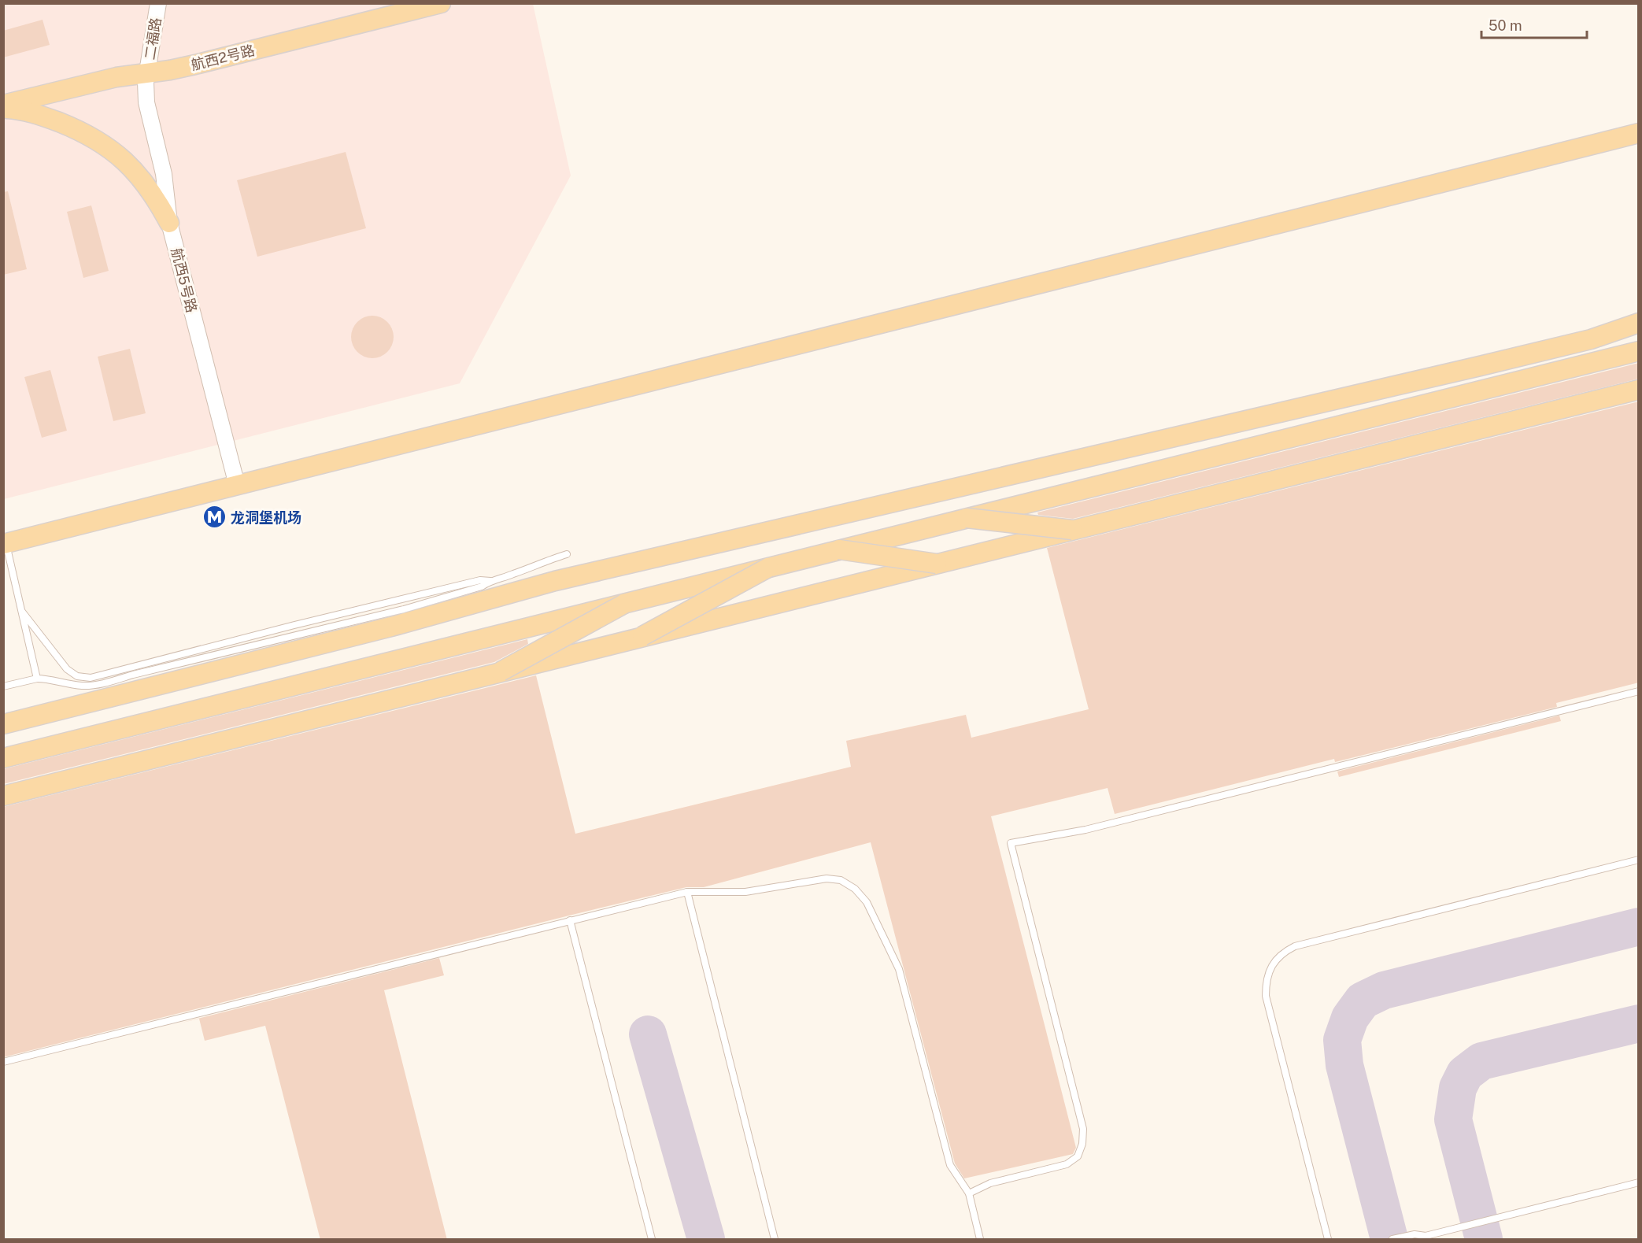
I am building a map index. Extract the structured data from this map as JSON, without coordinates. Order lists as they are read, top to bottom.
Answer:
{
  "streets": {
    "main road": ["航西2号路"],
    "street": ["二福路", "航西5号路"]
  },
  "crossings": [
    ["二福路", "航西2号路"],
    ["二福路", "航西5号路"],
    ["航西2号路", "航西5号路"]
  ],
  "places": {
    "metro station": ["龙洞堡机场"]
  },
  "scale_bar": "50 m"
}
